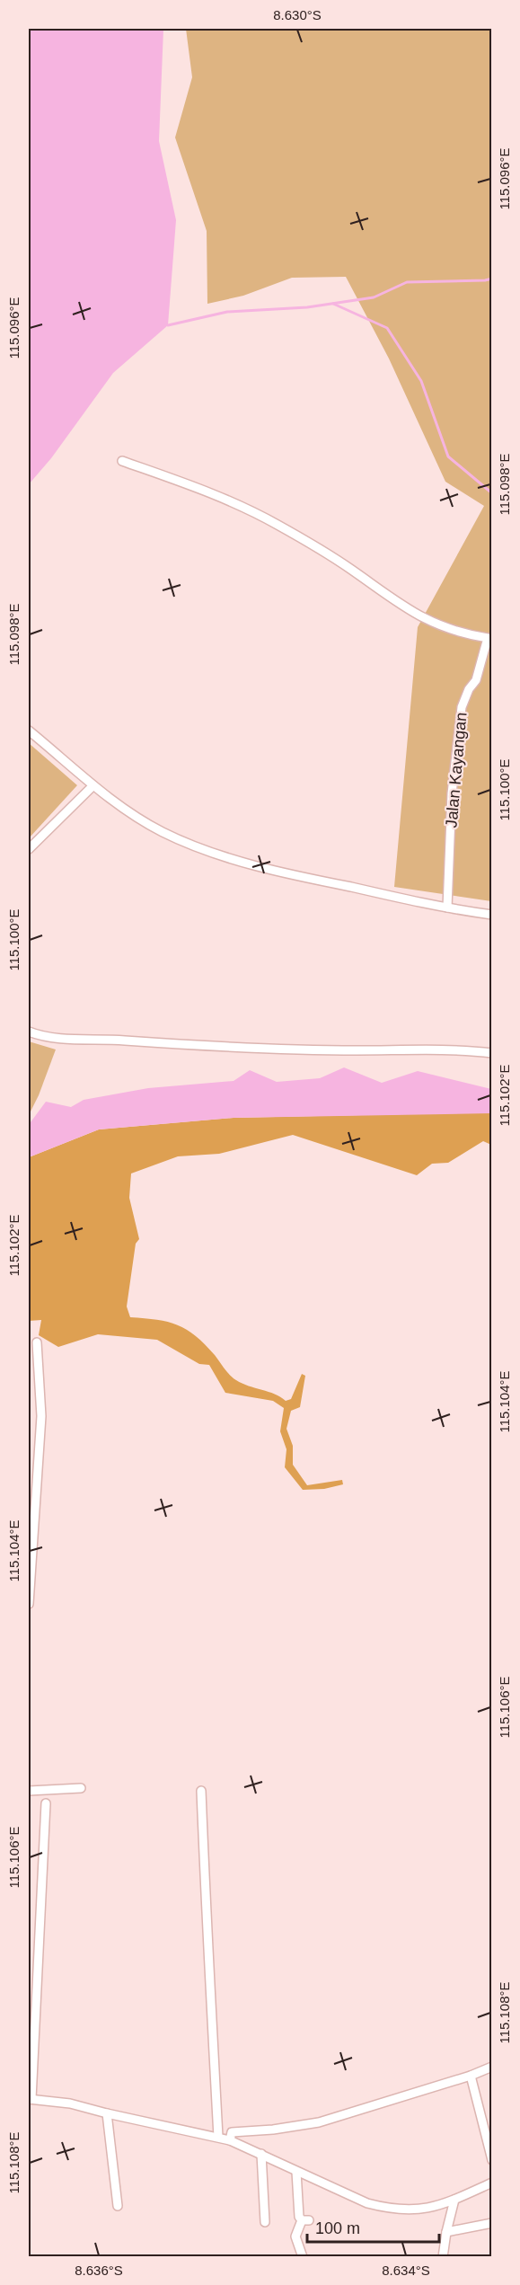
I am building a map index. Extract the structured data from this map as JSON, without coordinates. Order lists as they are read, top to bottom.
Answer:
{
  "streets": {
    "street": ["Jalan Kayangan"]
  },
  "scale_bar": "100 m",
  "coordinates": [
    "8.630°S",
    "115.096°E",
    "115.098°E",
    "115.100°E",
    "115.102°E",
    "115.104°E",
    "115.106°E",
    "115.108°E",
    "8.636°S",
    "8.634°S"
  ]
}
